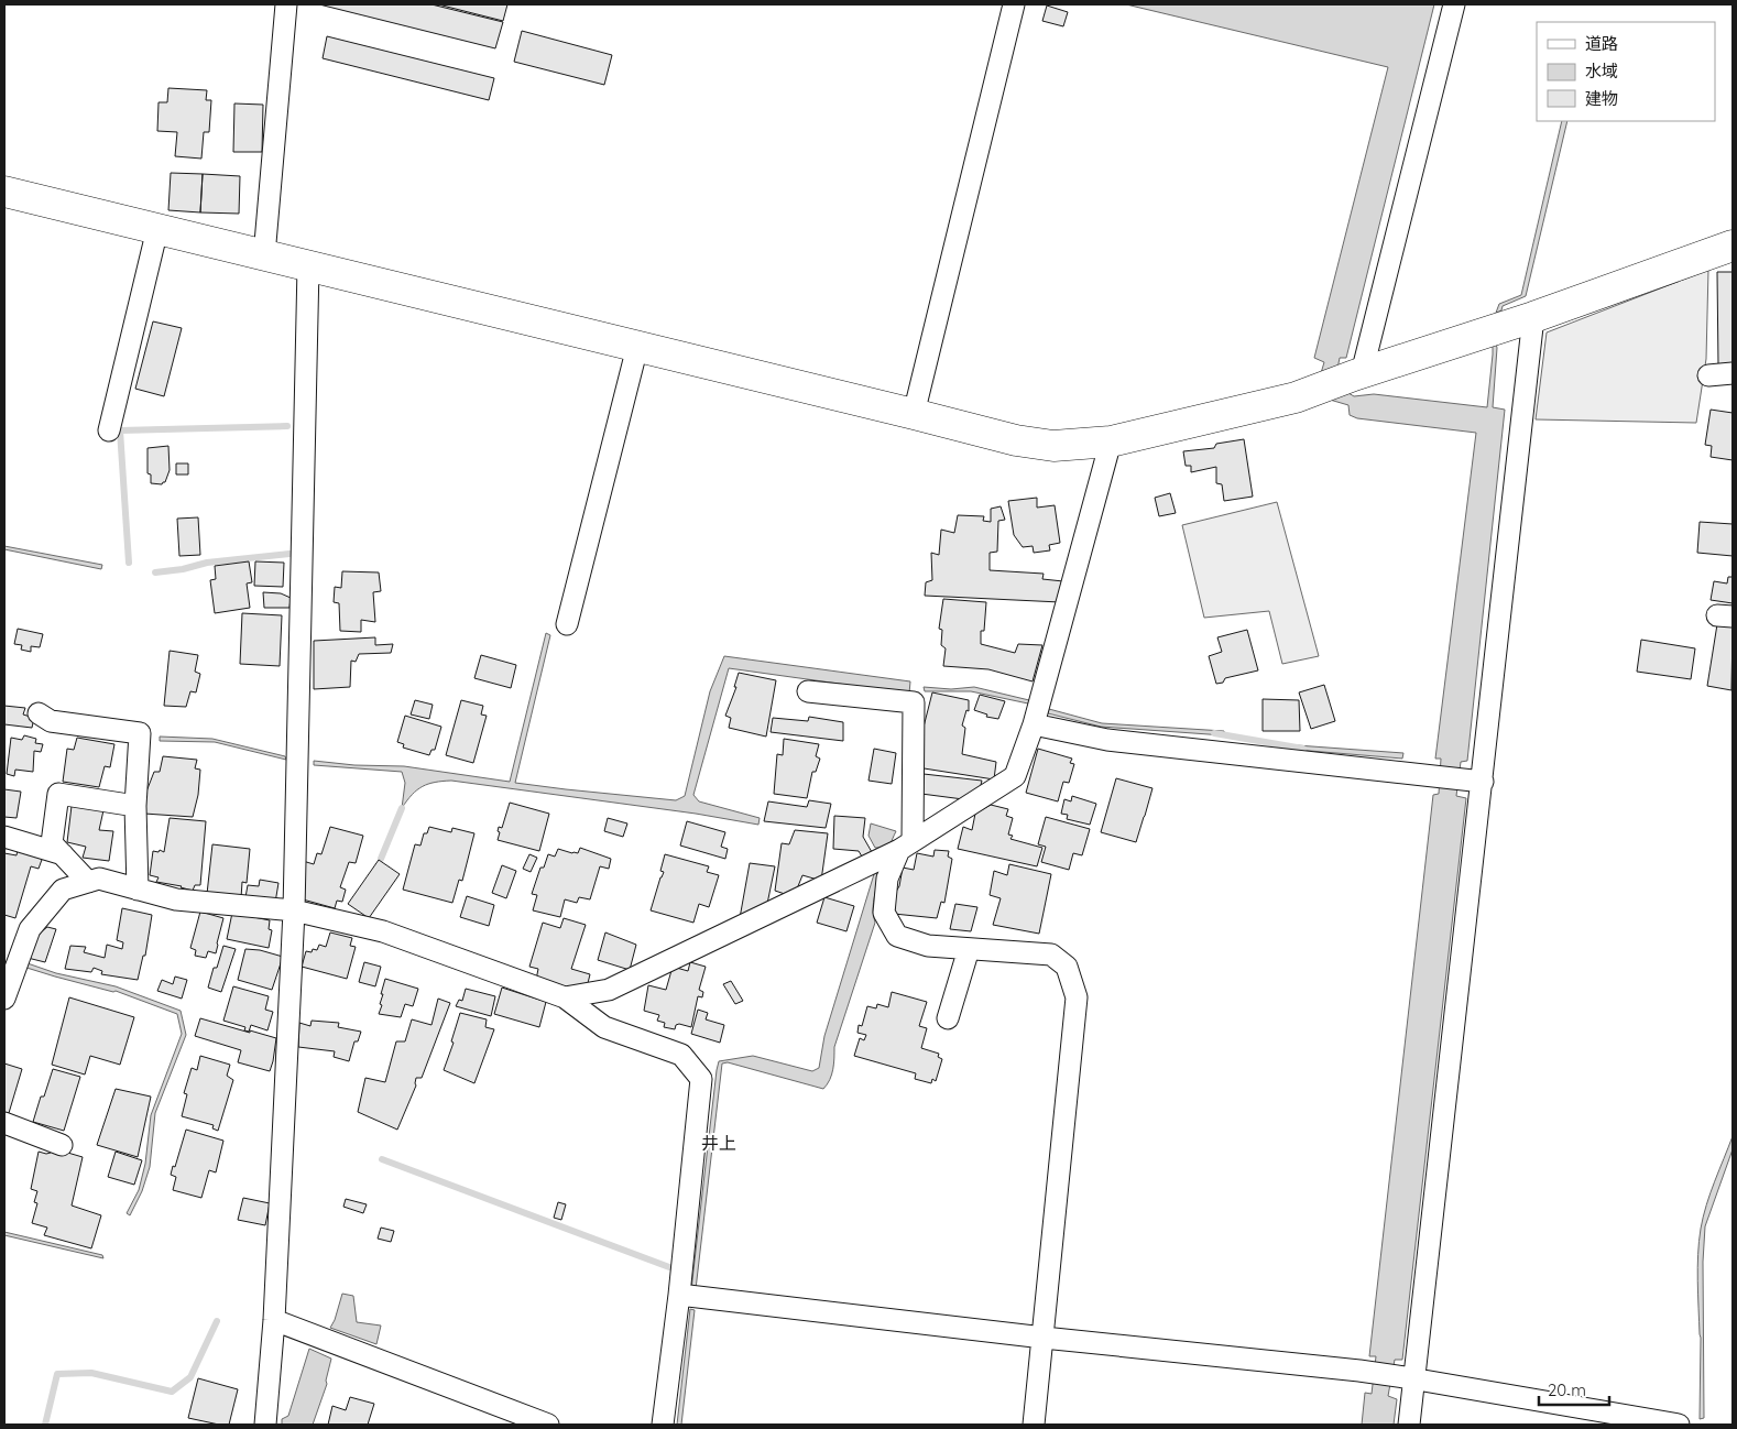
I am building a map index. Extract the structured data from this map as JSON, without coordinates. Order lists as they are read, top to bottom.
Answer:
{
  "districts": ["井上"],
  "legend": ["道路", "水域", "建物"],
  "scale_bar": "20 m"
}
